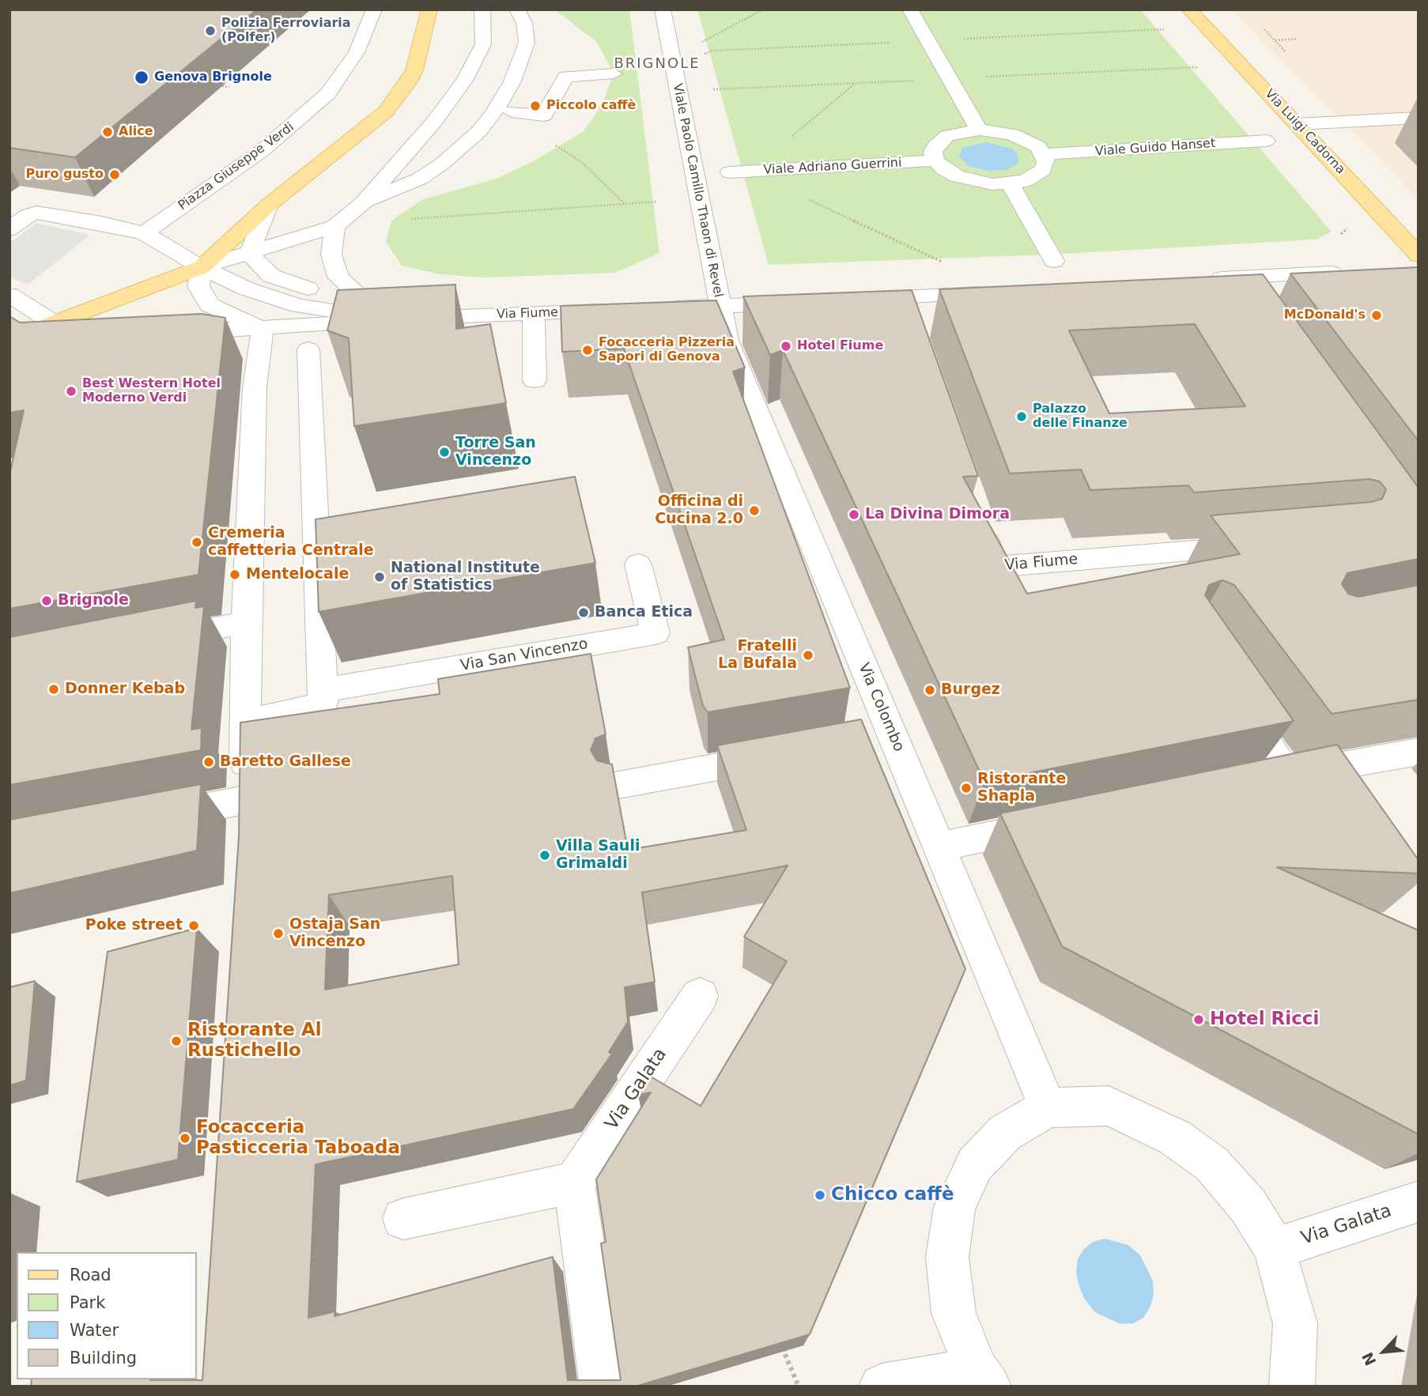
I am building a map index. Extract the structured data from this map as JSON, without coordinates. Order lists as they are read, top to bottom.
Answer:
{
  "streets": {
    "main road": ["Via Luigi Cadorna"],
    "street": [
      "Viale Guido Hanset",
      "Piazza Giuseppe Verdi",
      "Viale Adriano Guerrini",
      "Viale Paolo Camillo Thaon di Revel",
      "Via Fiume",
      "Via San Vincenzo",
      "Via Colombo",
      "Via Galata"
    ]
  },
  "crossings": [
    ["Viale Paolo Camillo Thaon di Revel", "Via Colombo"]
  ],
  "districts": ["BRIGNOLE"],
  "places": [
    "Polizia Ferroviaria (Polfer)",
    "Genova Brignole",
    "Piccolo caffè",
    "Alice",
    "Puro gusto",
    "McDonald's",
    "Hotel Fiume",
    "Focacceria Pizzeria Sapori di Genova",
    "Best Western Hotel Moderno Verdi",
    "Palazzo delle Finanze",
    "Torre San Vincenzo",
    "Officina di Cucina 2.0",
    "La Divina Dimora",
    "Cremeria caffetteria Centrale",
    "Mentelocale",
    "National Institute of Statistics",
    "Brignole",
    "Banca Etica",
    "Fratelli La Bufala",
    "Donner Kebab",
    "Burgez",
    "Baretto Gallese",
    "Ristorante Shapla",
    "Villa Sauli Grimaldi",
    "Poke street",
    "Ostaja San Vincenzo",
    "Hotel Ricci",
    "Ristorante Al Rustichello",
    "Focacceria Pasticceria Taboada",
    "Chicco caffè"
  ],
  "legend": [
    "Road",
    "Park",
    "Water",
    "Building"
  ],
  "north": "bottom left"
}
